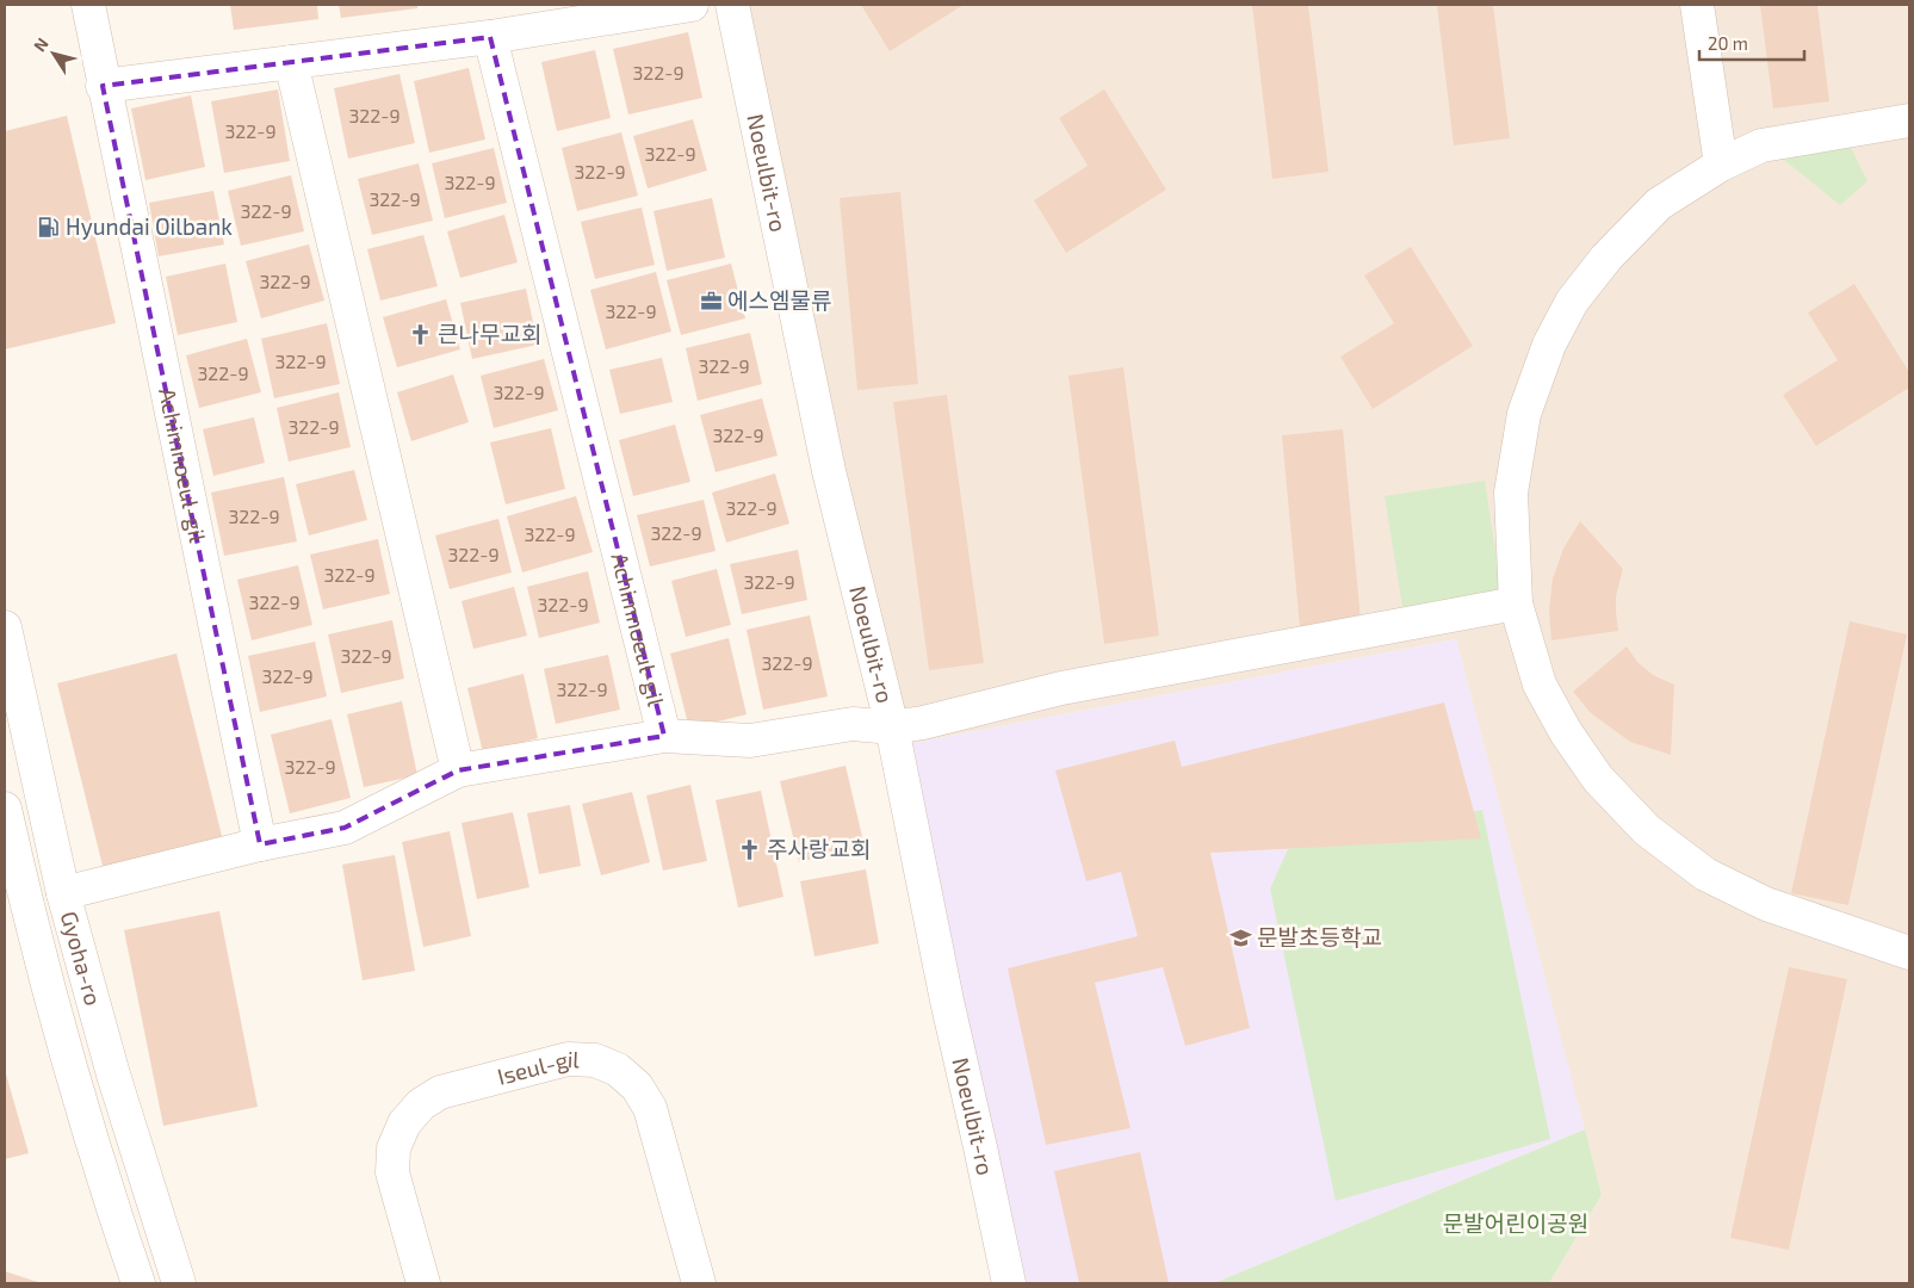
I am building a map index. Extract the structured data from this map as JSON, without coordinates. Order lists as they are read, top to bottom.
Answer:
{
  "streets": {
    "street": [
      "Noeulbit-ro",
      "Achimnoeul-gil",
      "Gyoha-ro",
      "Iseul-gil"
    ]
  },
  "crossings": [
    ["Noeulbit-ro", "Achimnoeul-gil"],
    ["Achimnoeul-gil", "Gyoha-ro"]
  ],
  "parks": ["문발어린이공원"],
  "places": {
    "fuel station": ["Hyundai Oilbank"],
    "office": ["에스엠물류"],
    "church": ["큰나무교회", "주사랑교회"],
    "school or university": ["문발초등학교"]
  },
  "house_numbers": [
    "322-9",
    "322-9",
    "322-9",
    "322-9",
    "322-9",
    "322-9",
    "322-9",
    "322-9",
    "322-9",
    "322-9",
    "322-9",
    "322-9",
    "322-9",
    "322-9",
    "322-9",
    "322-9",
    "322-9",
    "322-9",
    "322-9",
    "322-9",
    "322-9",
    "322-9",
    "322-9",
    "322-9",
    "322-9",
    "322-9",
    "322-9",
    "322-9",
    "322-9",
    "322-9"
  ],
  "scale_bar": "20 m",
  "north": "top left"
}
